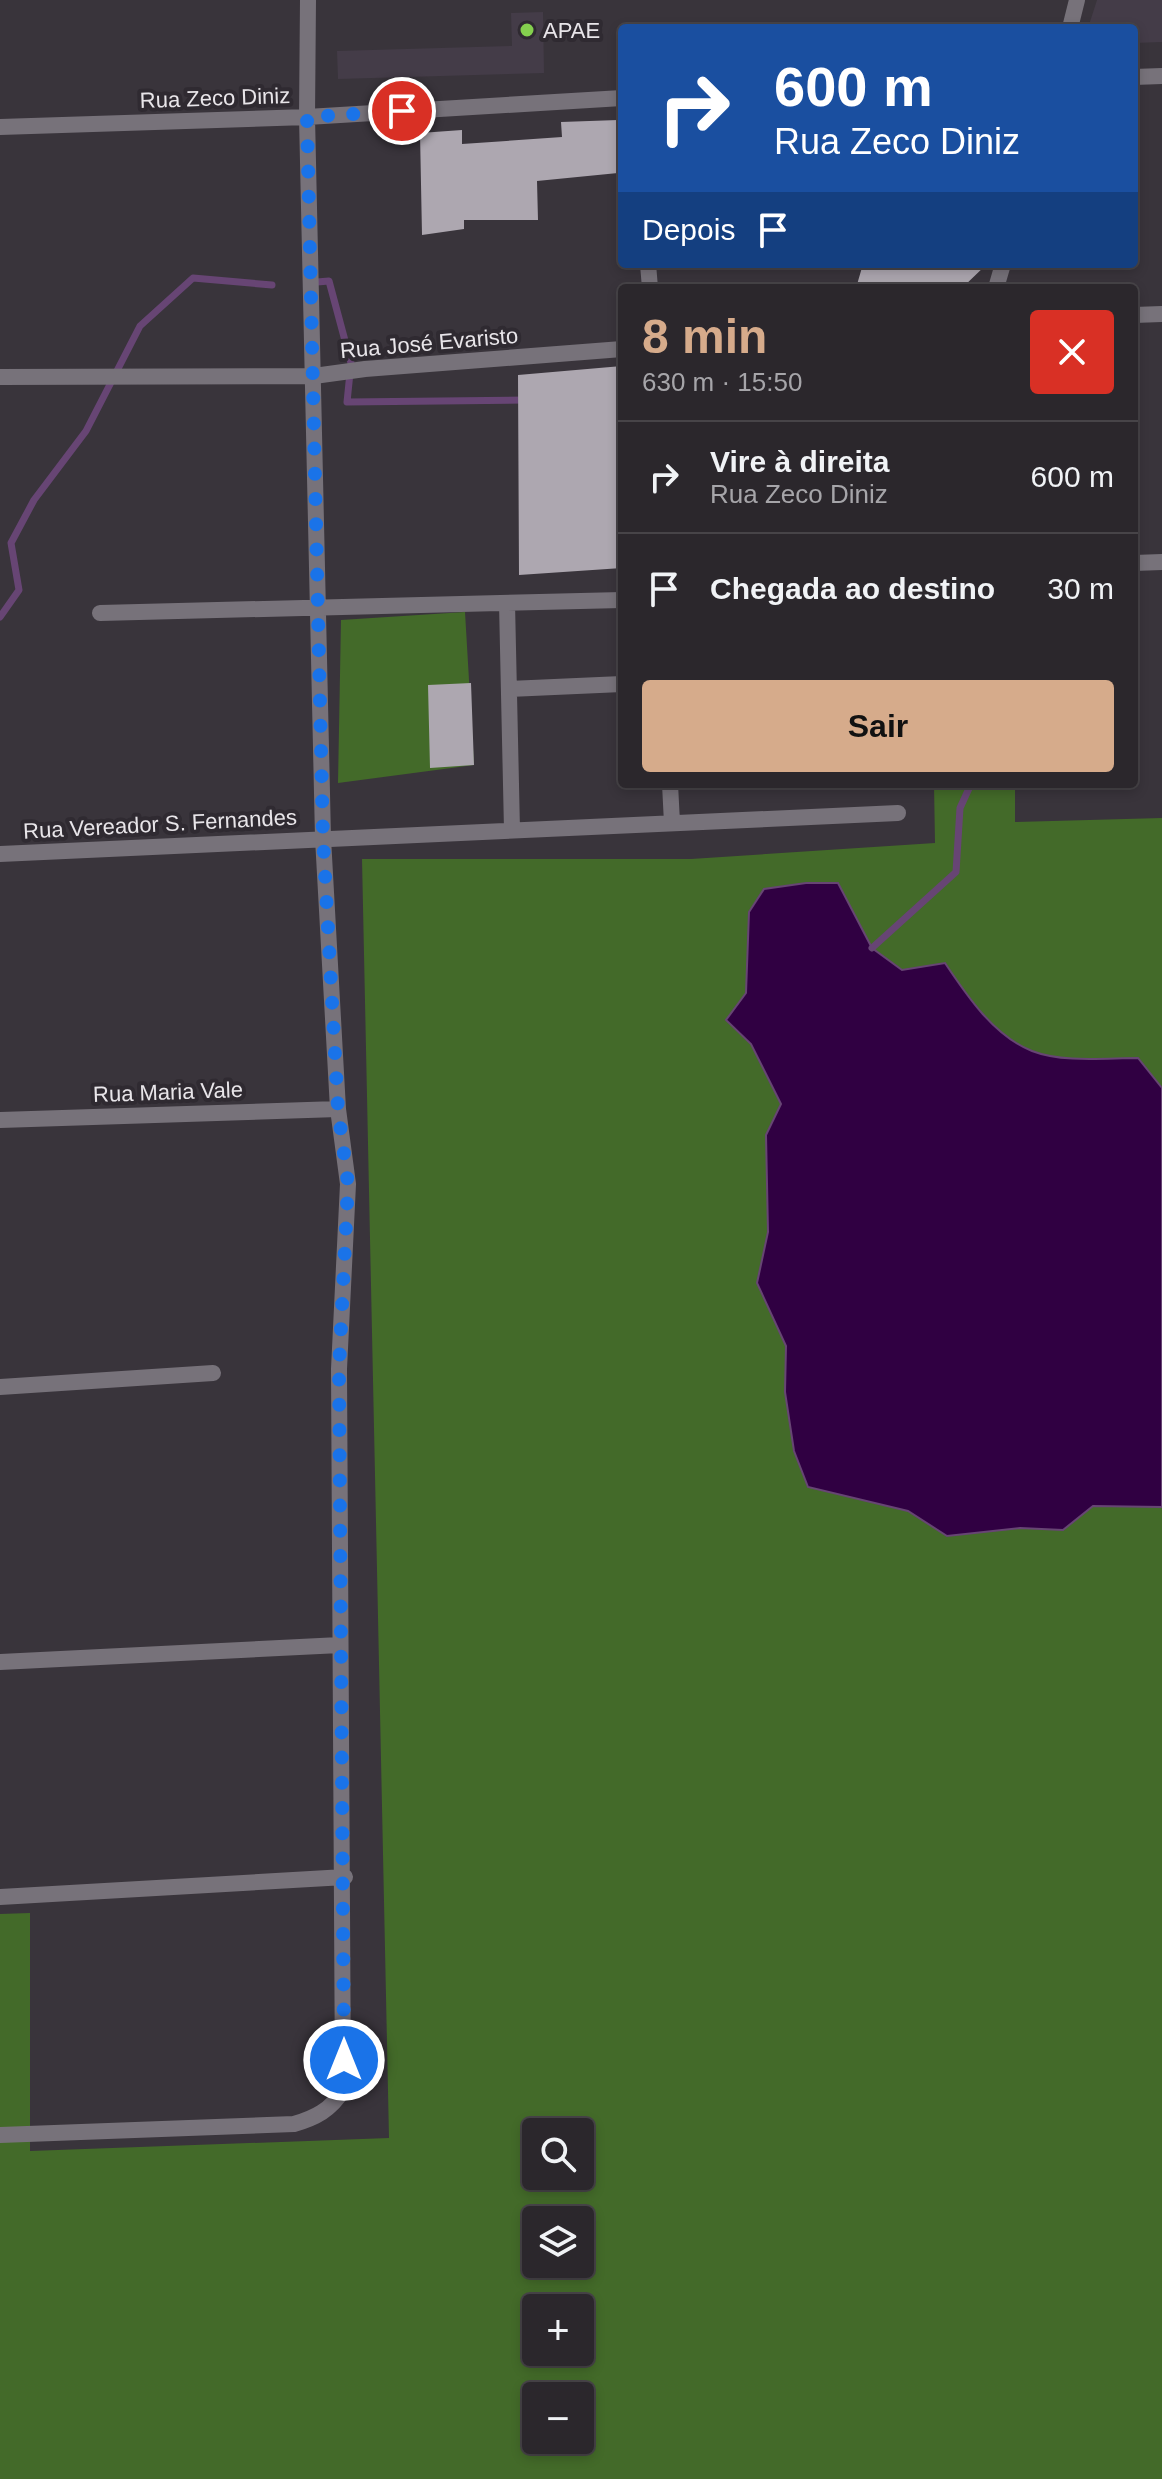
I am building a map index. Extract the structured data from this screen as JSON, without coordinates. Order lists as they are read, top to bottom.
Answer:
{
  "streets": {
    "street": [
      "Rua Zeco Diniz",
      "Rua José Evaristo",
      "Rua Vereador S. Fernandes",
      "Rua Maria Vale"
    ]
  },
  "places": ["APAE"],
  "page": {
    "turn": ["600 m", "Rua Zeco Diniz"],
    "then": "Depois",
    "heading": ["8 min", "630 m · 15:50"],
    "list": [
      {
        "name": "Vire à direita",
        "note": "Rua Zeco Diniz",
        "value": "600 m"
      },
      {
        "name": "Chegada ao destino",
        "value": "30 m"
      }
    ],
    "buttons": "Sair",
    "map_buttons": ["+", "−"]
  }
}
